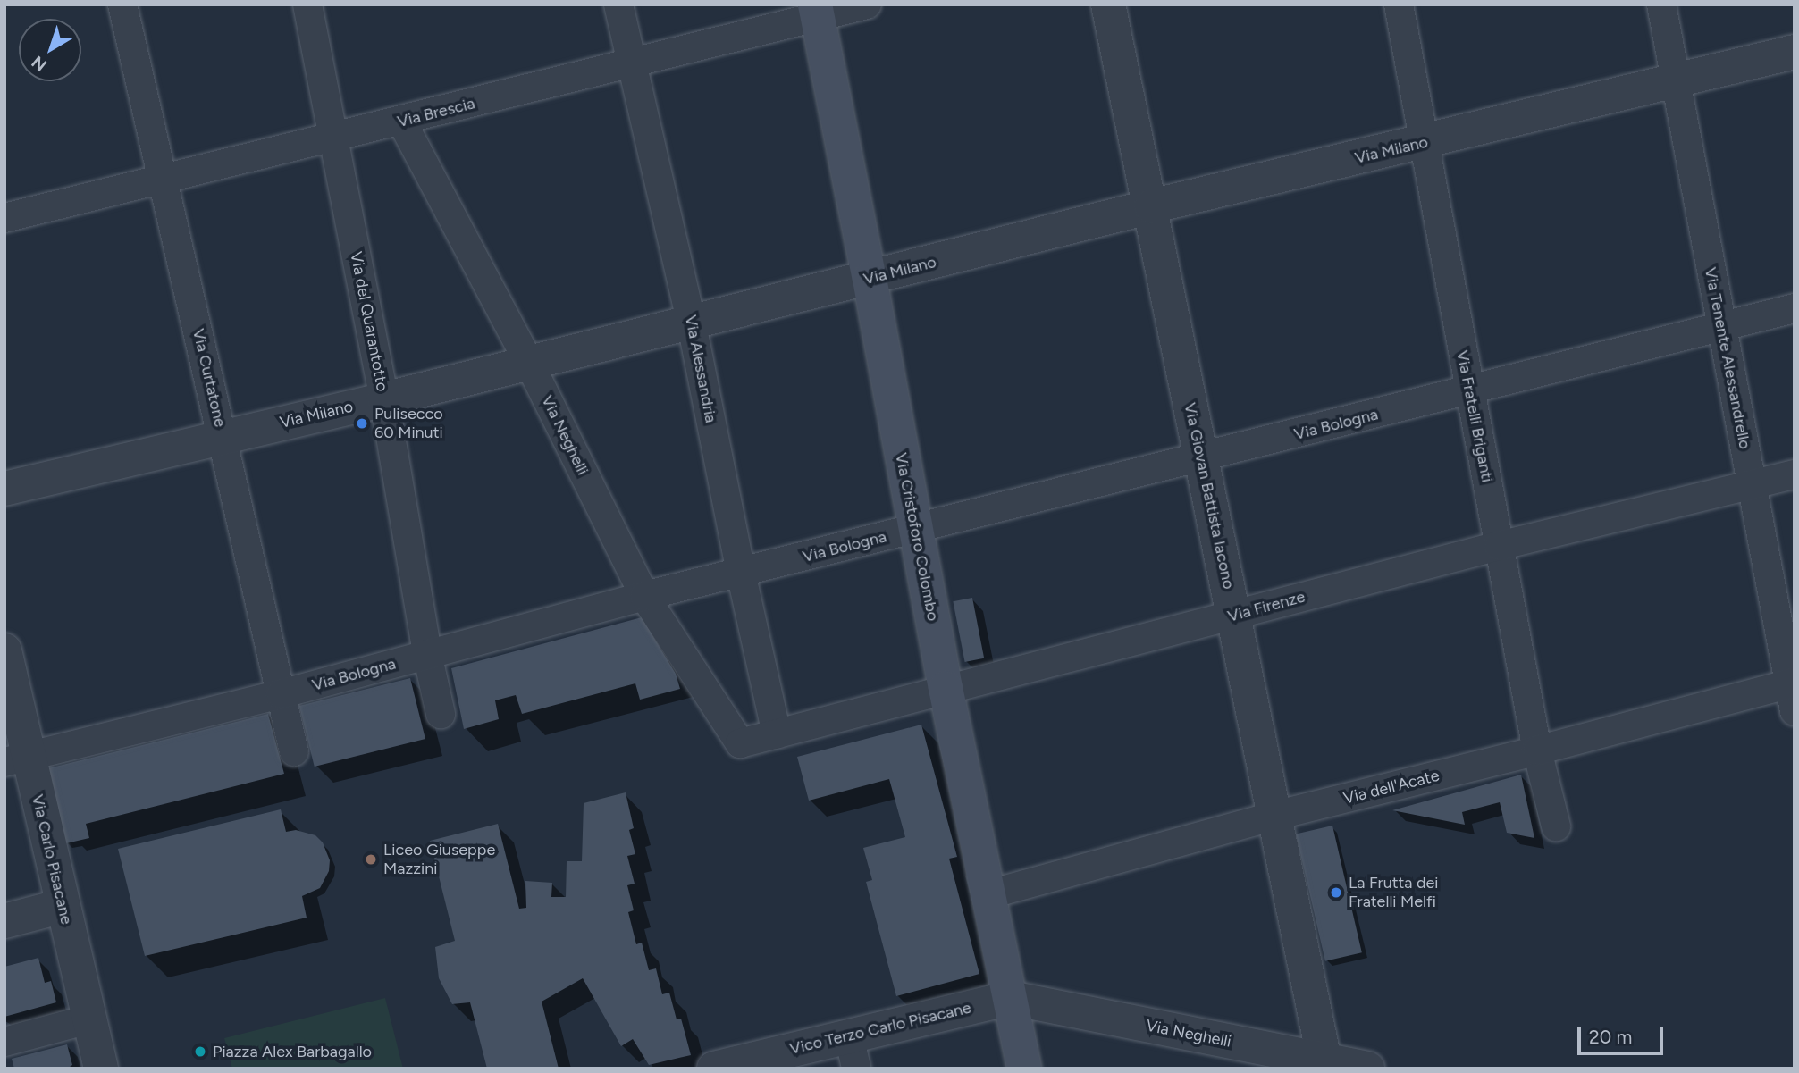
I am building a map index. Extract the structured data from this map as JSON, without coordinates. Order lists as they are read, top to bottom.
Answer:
{
  "streets": {
    "main road": ["Via Cristoforo Colombo"],
    "street": [
      "Via Brescia",
      "Via Milano",
      "Via del Quarantotto",
      "Via Tenente Alessandrello",
      "Via Alessandria",
      "Via Curtatone",
      "Via Fratelli Briganti",
      "Via Bologna",
      "Via Neghelli",
      "Via Giovan Battista Iacono",
      "Via Firenze",
      "Via dell'Acate",
      "Via Carlo Pisacane",
      "Vico Terzo Carlo Pisacane"
    ]
  },
  "crossings": [
    ["Via Brescia", "Via del Quarantotto"],
    ["Via Brescia", "Via Alessandria"],
    ["Via Brescia", "Via Curtatone"],
    ["Via Brescia", "Via Neghelli"],
    ["Via Brescia", "Via Cristoforo Colombo"],
    ["Via Milano", "Via del Quarantotto"],
    ["Via Milano", "Via Tenente Alessandrello"],
    ["Via Milano", "Via Alessandria"],
    ["Via Milano", "Via Curtatone"],
    ["Via Milano", "Via Fratelli Briganti"],
    ["Via Milano", "Via Neghelli"],
    ["Via Milano", "Via Giovan Battista Iacono"],
    ["Via Milano", "Via Cristoforo Colombo"],
    ["Via del Quarantotto", "Via Bologna"],
    ["Via Tenente Alessandrello", "Via Bologna"],
    ["Via Tenente Alessandrello", "Via Firenze"],
    ["Via Tenente Alessandrello", "Via dell'Acate"],
    ["Via Alessandria", "Via Bologna"],
    ["Via Alessandria", "Via Firenze"],
    ["Via Curtatone", "Via Bologna"],
    ["Via Fratelli Briganti", "Via Bologna"],
    ["Via Fratelli Briganti", "Via Firenze"],
    ["Via Fratelli Briganti", "Via dell'Acate"],
    ["Via Bologna", "Via Neghelli"],
    ["Via Bologna", "Via Giovan Battista Iacono"],
    ["Via Bologna", "Via Cristoforo Colombo"],
    ["Via Bologna", "Via Carlo Pisacane"],
    ["Via Neghelli", "Via Giovan Battista Iacono"],
    ["Via Neghelli", "Via Cristoforo Colombo"],
    ["Via Neghelli", "Via Firenze"],
    ["Via Neghelli", "Vico Terzo Carlo Pisacane"],
    ["Via Giovan Battista Iacono", "Via Firenze"],
    ["Via Giovan Battista Iacono", "Via dell'Acate"],
    ["Via Cristoforo Colombo", "Via Firenze"],
    ["Via Cristoforo Colombo", "Via dell'Acate"],
    ["Via Cristoforo Colombo", "Vico Terzo Carlo Pisacane"]
  ],
  "places": [
    "Pulisecco 60 Minuti",
    "Liceo Giuseppe Mazzini",
    "La Frutta dei Fratelli Melfi",
    "Piazza Alex Barbagallo"
  ],
  "scale_bar": "20 m",
  "north": "bottom left"
}
